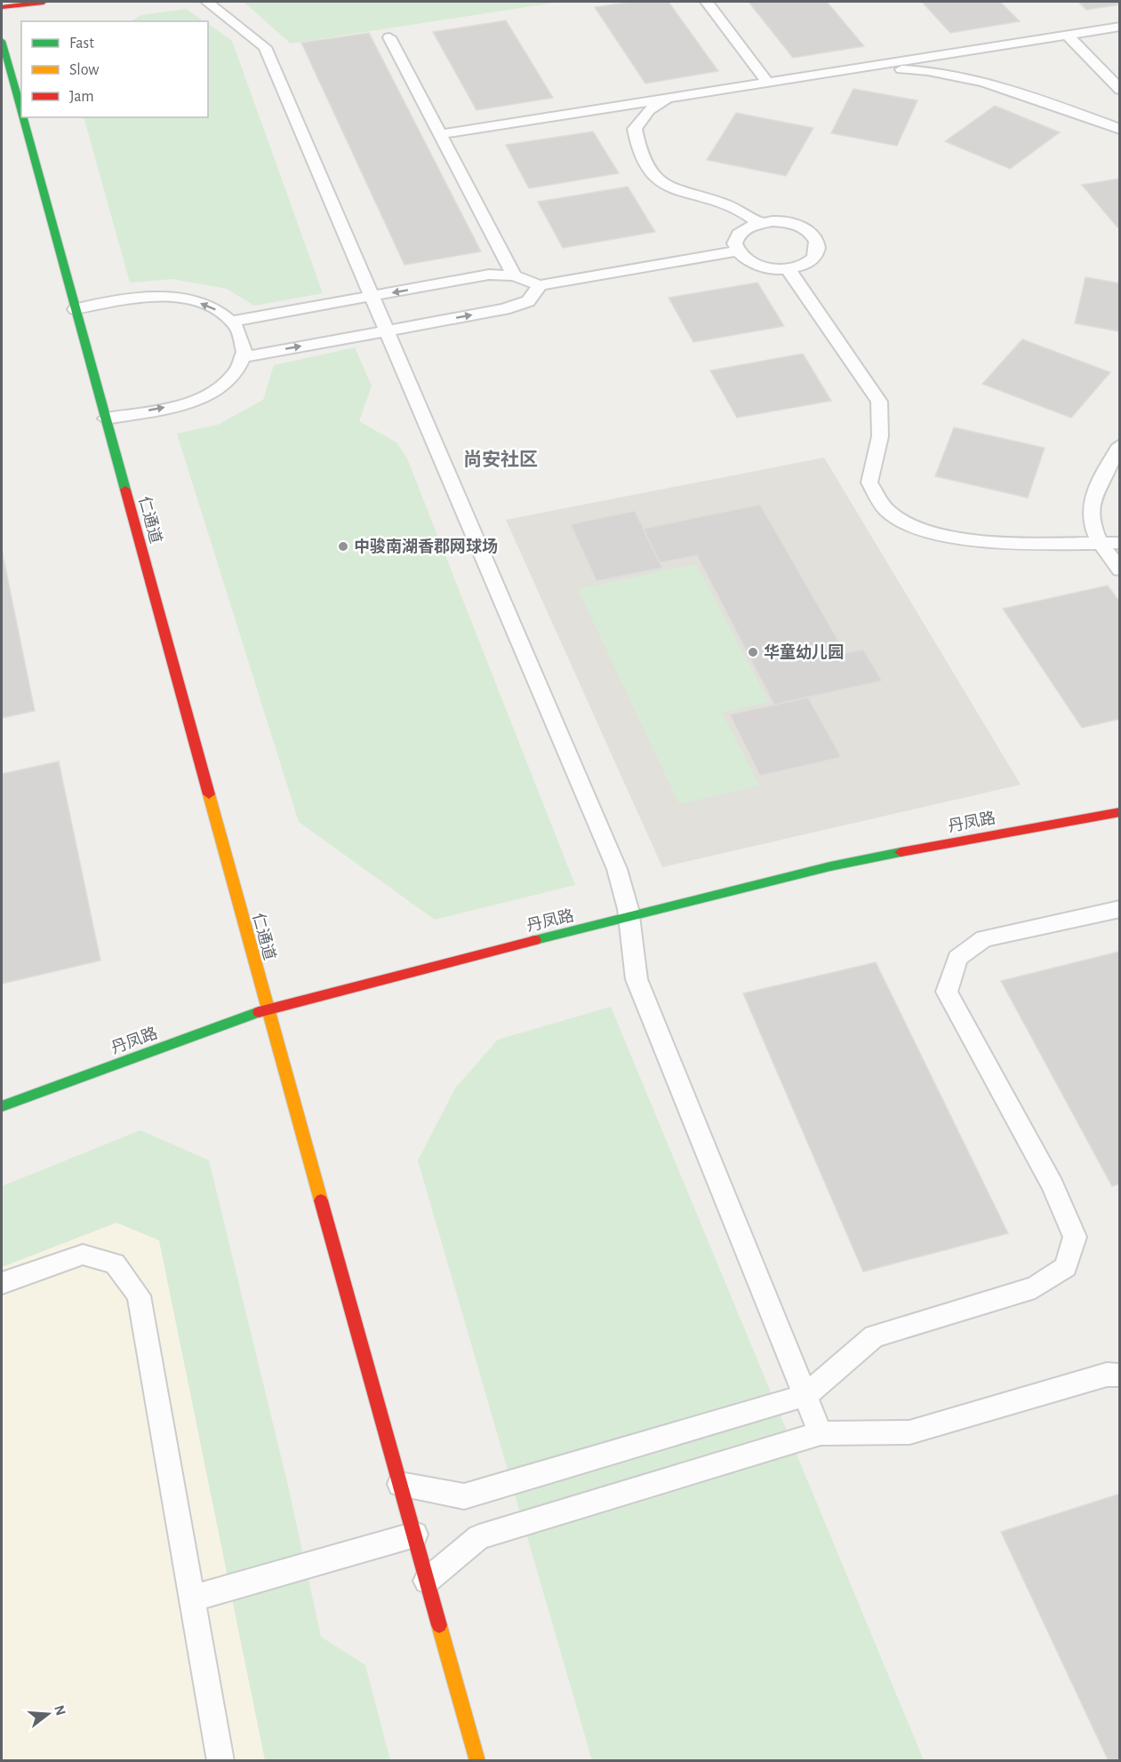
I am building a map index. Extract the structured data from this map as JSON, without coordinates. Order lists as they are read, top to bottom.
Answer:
{
  "streets": {
    "street": ["仁通道", "丹凤路"]
  },
  "crossings": [
    ["仁通道", "丹凤路"]
  ],
  "districts": ["尚安社区"],
  "places": ["中骏南湖香郡网球场", "华童幼儿园"],
  "legend": ["Fast", "Slow", "Jam"],
  "north": "right"
}
